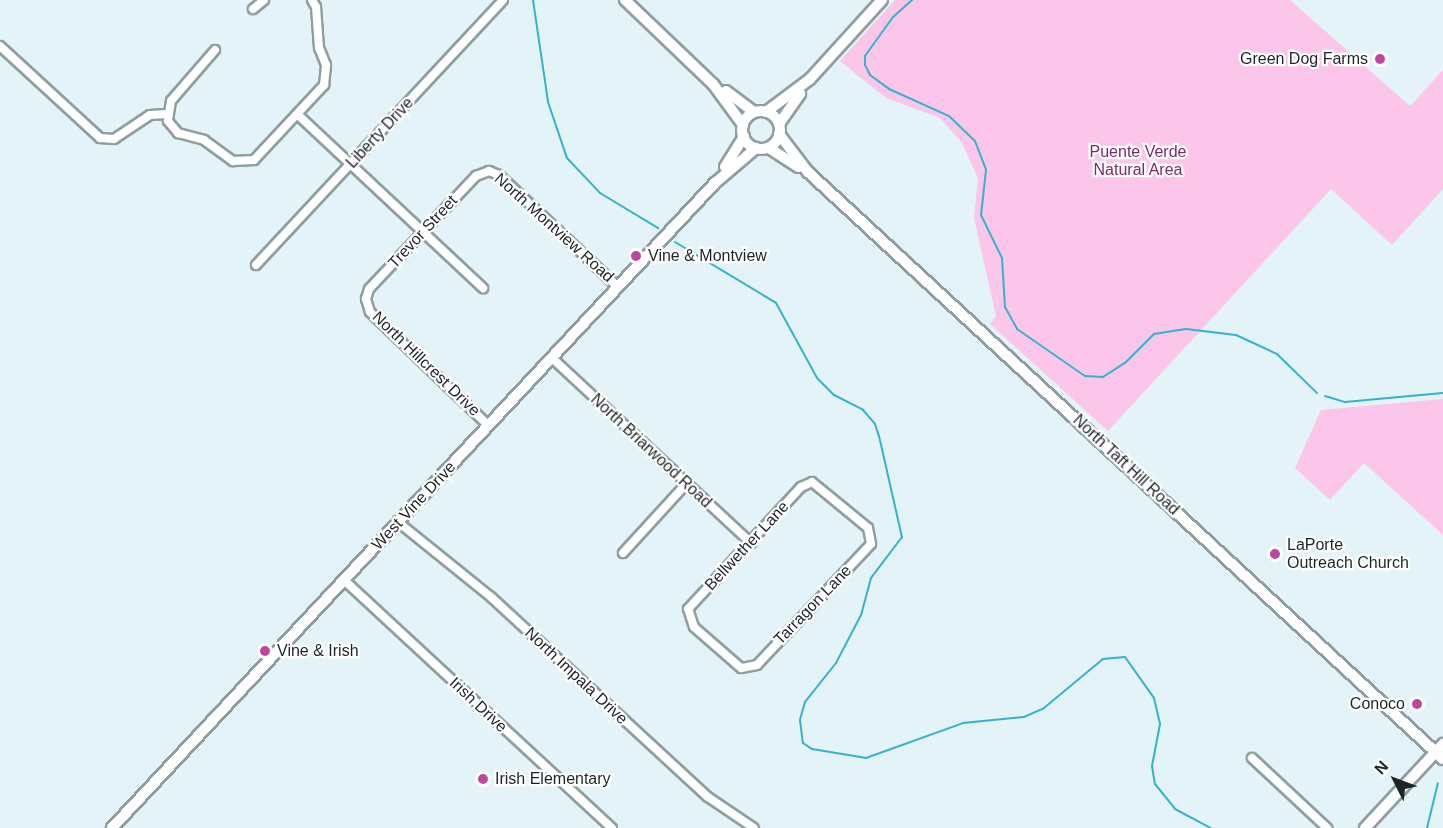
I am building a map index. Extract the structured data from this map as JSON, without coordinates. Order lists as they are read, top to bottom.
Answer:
{
  "streets": {
    "street": [
      "Liberty Drive",
      "North Montview Road",
      "Trevor Street",
      "North Hillcrest Drive",
      "North Briarwood Road",
      "North Taft Hill Road",
      "West Vine Drive",
      "Bellwether Lane",
      "Tarragon Lane",
      "North Impala Drive",
      "Irish Drive"
    ]
  },
  "crossings": [
    ["North Montview Road", "Trevor Street"],
    ["North Montview Road", "West Vine Drive"],
    ["Trevor Street", "North Hillcrest Drive"],
    ["North Hillcrest Drive", "West Vine Drive"],
    ["North Briarwood Road", "West Vine Drive"],
    ["North Briarwood Road", "Bellwether Lane"],
    ["North Taft Hill Road", "West Vine Drive"],
    ["West Vine Drive", "North Impala Drive"],
    ["West Vine Drive", "Irish Drive"],
    ["Bellwether Lane", "Tarragon Lane"]
  ],
  "parks": ["Puente Verde Natural Area"],
  "places": [
    "Green Dog Farms",
    "Vine & Montview",
    "LaPorte Outreach Church",
    "Vine & Irish",
    "Conoco",
    "Irish Elementary"
  ],
  "north": "top left"
}
